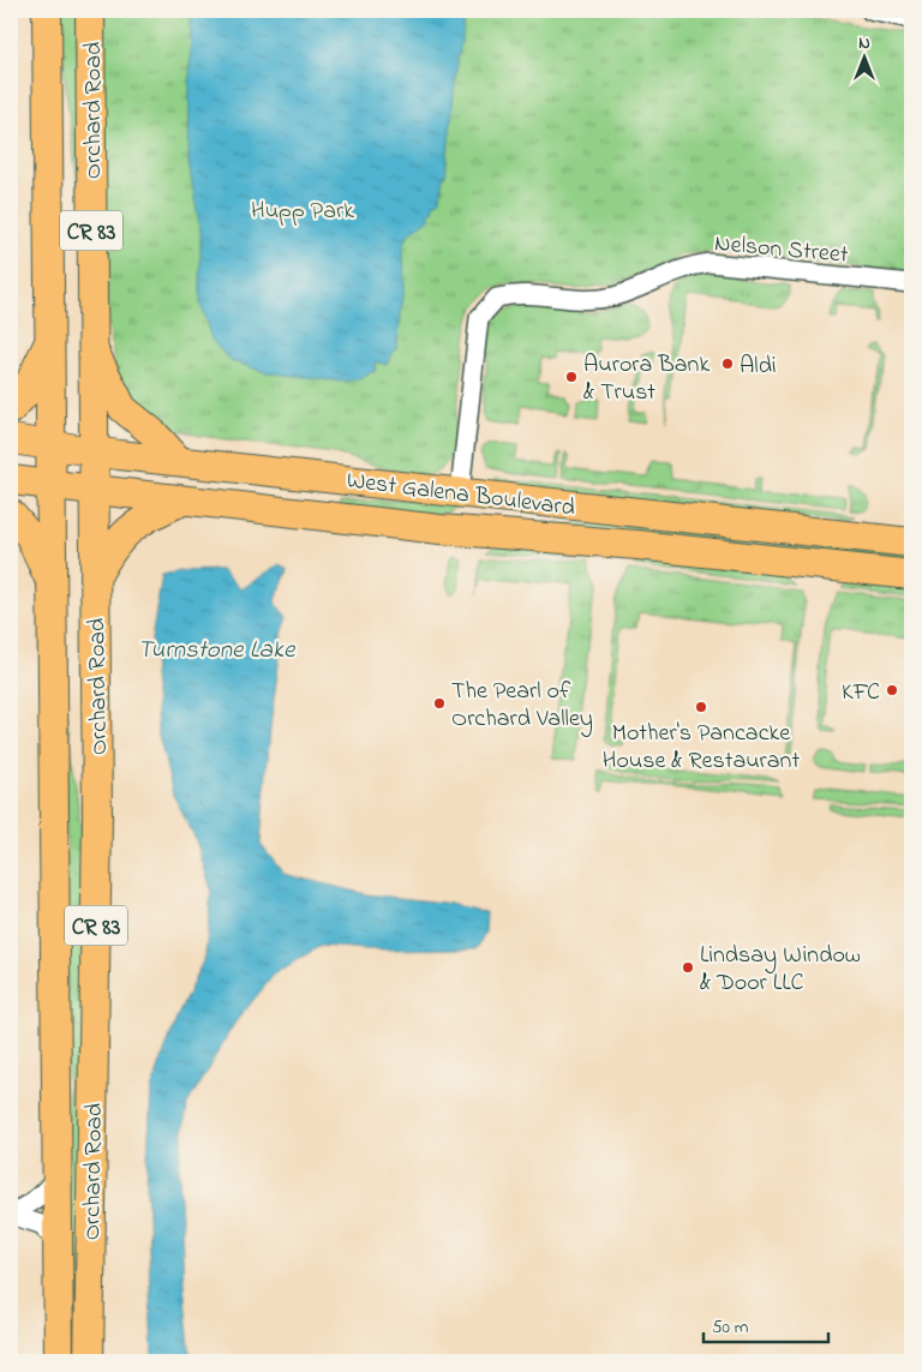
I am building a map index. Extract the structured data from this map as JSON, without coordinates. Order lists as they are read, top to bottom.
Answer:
{
  "streets": {
    "main road": ["Orchard Road", "CR 83", "West Galena Boulevard"],
    "street": ["Nelson Street"]
  },
  "crossings": [
    ["Orchard Road", "West Galena Boulevard"],
    ["Nelson Street", "West Galena Boulevard"]
  ],
  "water": ["Turnstone Lake"],
  "parks": ["Hupp Park"],
  "places": [
    "Aldi",
    "Aurora Bank & Trust",
    "KFC",
    "The Pearl of Orchard Valley",
    "Mother's Pancacke House & Restaurant",
    "Lindsay Window & Door LLC"
  ],
  "scale_bar": "50 m",
  "north": "top"
}
